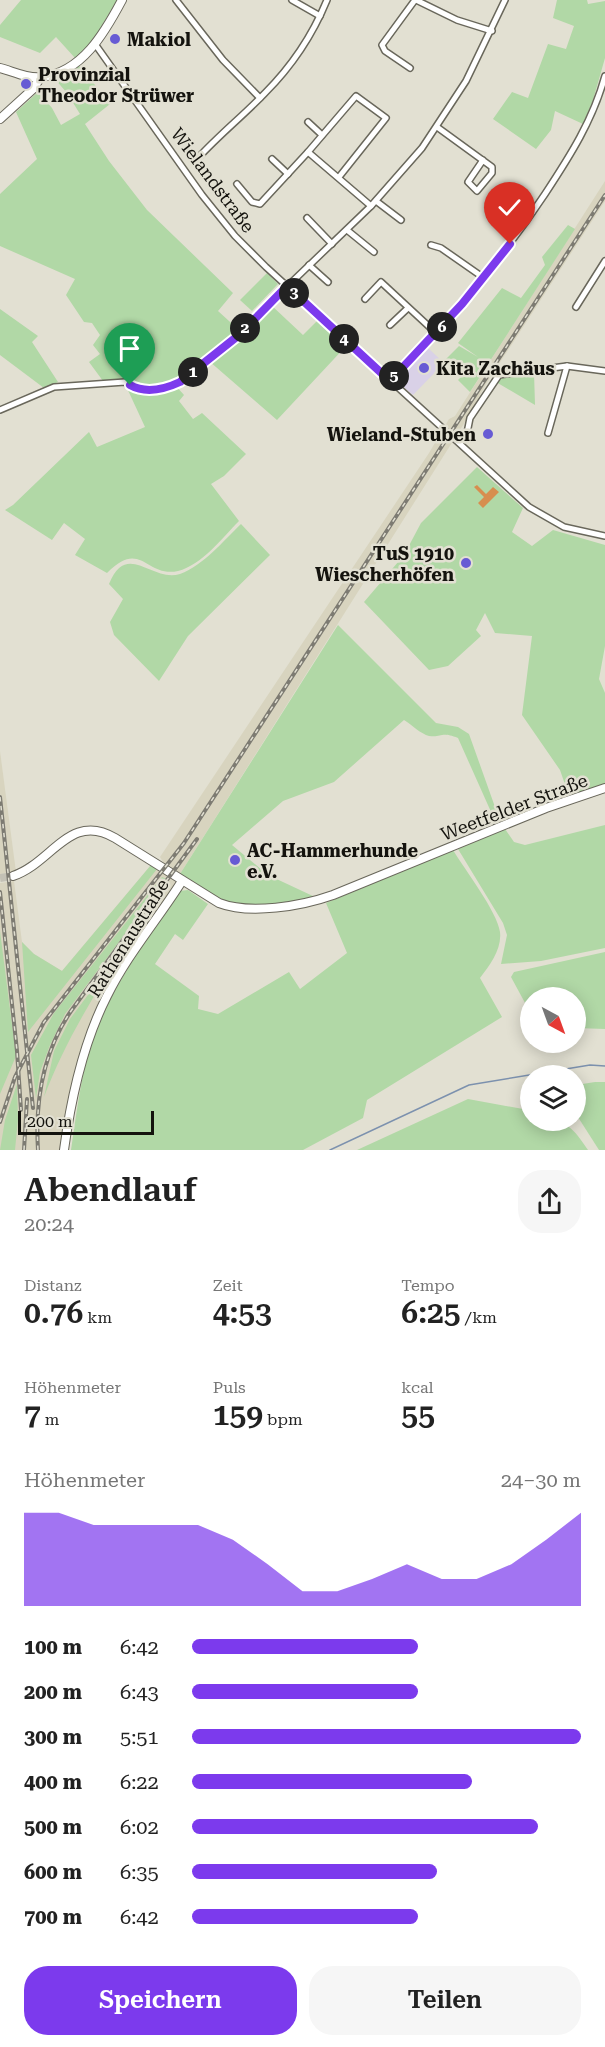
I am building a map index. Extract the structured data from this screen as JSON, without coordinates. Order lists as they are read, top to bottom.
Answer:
{
  "streets": {
    "street": ["Wielandstraße", "Weetfelder Straße", "Rathenaustraße"]
  },
  "crossings": [
    ["Weetfelder Straße", "Rathenaustraße"]
  ],
  "places": [
    "Makiol",
    "Provinzial Theodor Strüwer",
    "Kita Zachäus",
    "Wieland-Stuben",
    "TuS 1910 Wiescherhöfen",
    "AC-Hammerhunde e.V."
  ],
  "scale_bar": "200 m",
  "north": "bottom right",
  "page": {
    "pins": [
      "3",
      "6",
      "2",
      "4",
      "1",
      "5"
    ],
    "scale": "200 m",
    "heading": ["Abendlauf", "20:24"],
    "stats": [
      ["Distanz", "0.76 km"],
      ["Zeit", "4:53"],
      ["Tempo", "6:25 /km"],
      ["Höhenmeter", "7 m"],
      ["Puls", "159 bpm"],
      ["kcal", "55"]
    ],
    "chart": ["Höhenmeter", "24–30 m"],
    "list": [
      {
        "name": "100 m",
        "note": "6:42"
      },
      {
        "name": "200 m",
        "note": "6:43"
      },
      {
        "name": "300 m",
        "note": "5:51"
      },
      {
        "name": "400 m",
        "note": "6:22"
      },
      {
        "name": "500 m",
        "note": "6:02"
      },
      {
        "name": "600 m",
        "note": "6:35"
      },
      {
        "name": "700 m",
        "note": "6:42"
      }
    ],
    "buttons": ["Speichern", "Teilen"]
  }
}
